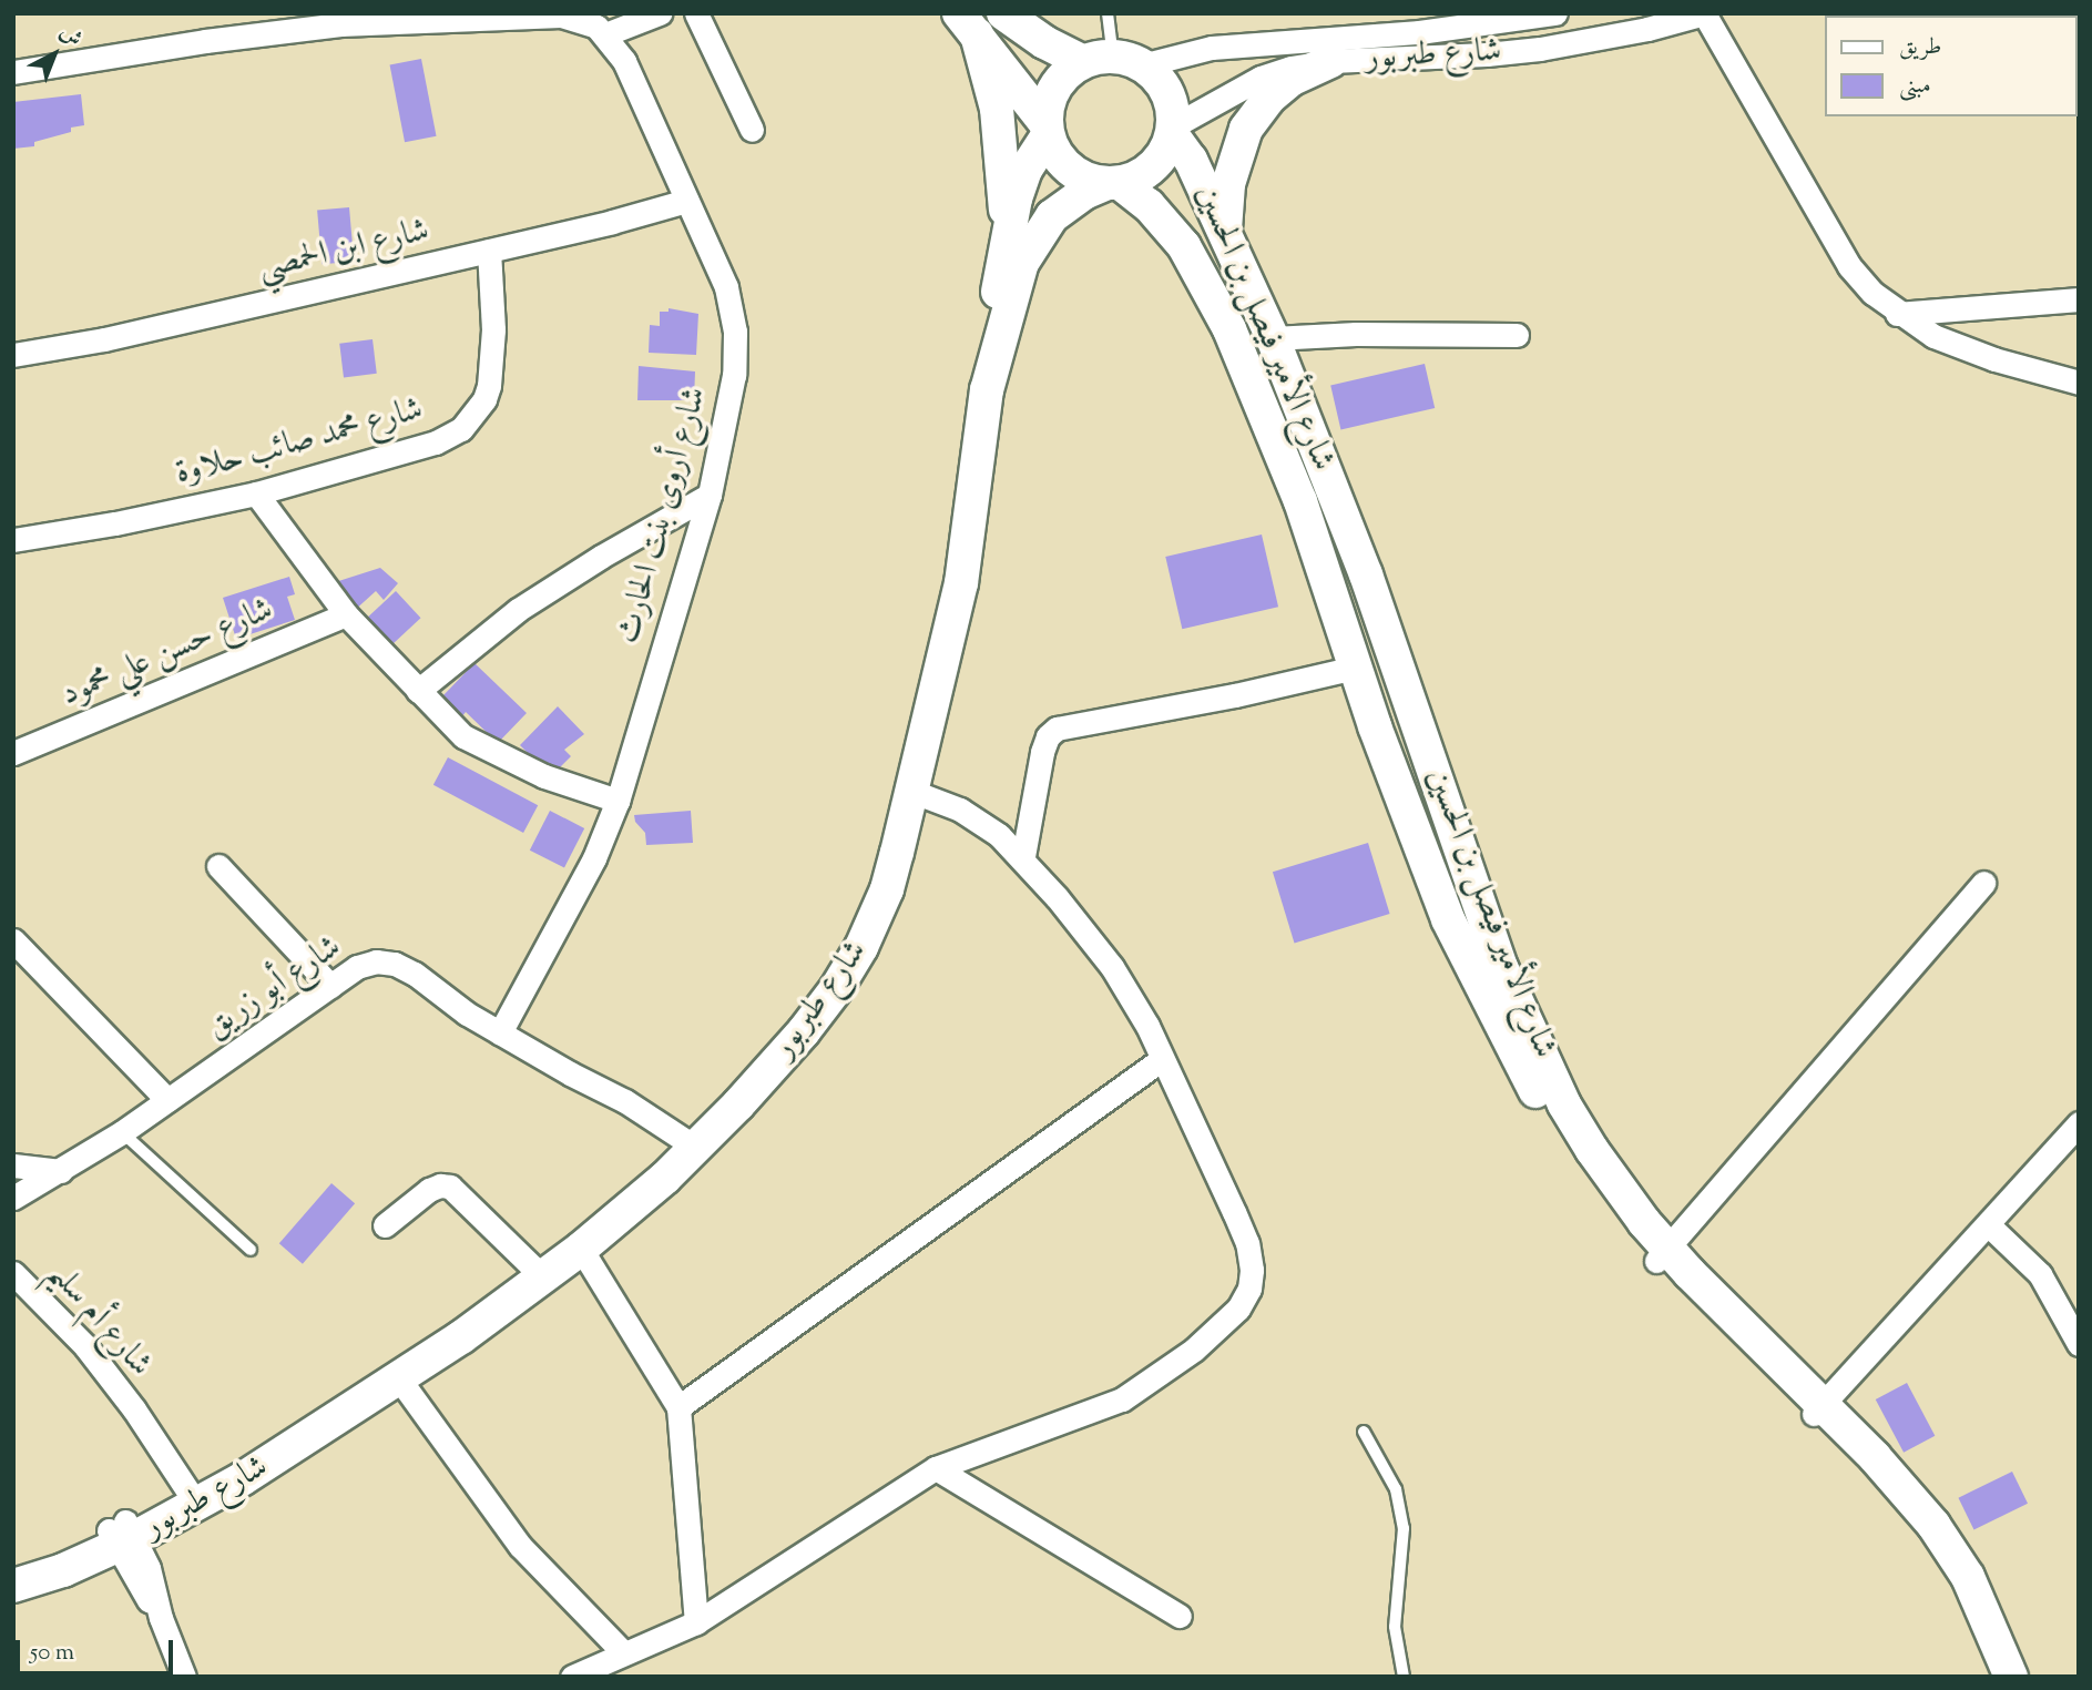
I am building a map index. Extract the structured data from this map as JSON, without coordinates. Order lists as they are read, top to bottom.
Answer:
{
  "streets": {
    "street": [
      "شارع طبربور",
      "شارع ابن الحمصي",
      "شارع الأمير فيصل بن الحسين",
      "شارع محمد صائب حلاوة",
      "شارع أروى بنت الحارث",
      "شارع حسن علي محمود",
      "شارع أبو زريق",
      "شارع أم سليم"
    ]
  },
  "crossings": [
    ["شارع طبربور", "شارع الأمير فيصل بن الحسين"],
    ["شارع طبربور", "شارع أبو زريق"],
    ["شارع طبربور", "شارع أم سليم"],
    ["شارع ابن الحمصي", "شارع محمد صائب حلاوة"],
    ["شارع ابن الحمصي", "شارع أروى بنت الحارث"],
    ["شارع أروى بنت الحارث", "شارع أبو زريق"]
  ],
  "legend": ["طريق", "مبنى"],
  "scale_bar": "50 m",
  "north": "top right"
}
